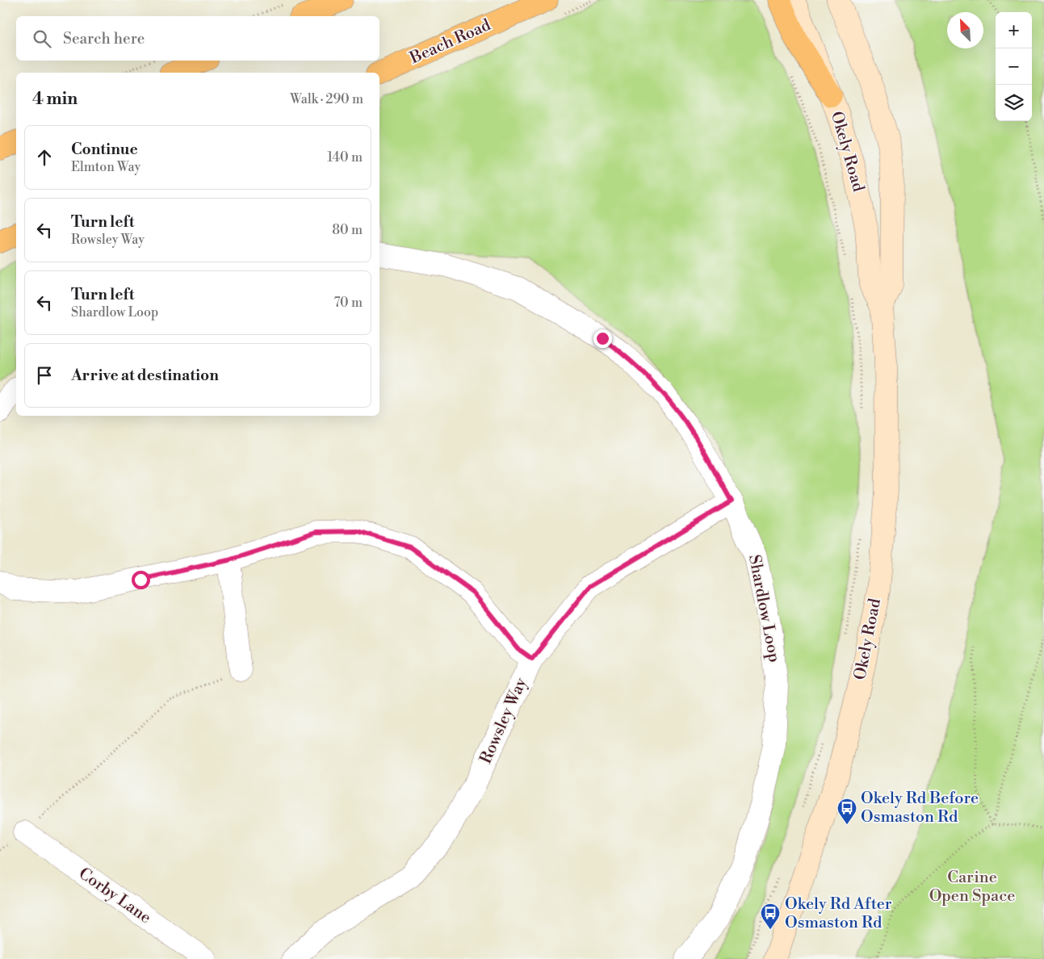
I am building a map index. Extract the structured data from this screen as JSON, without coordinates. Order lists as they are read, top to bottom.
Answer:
{
  "streets": {
    "main road": ["Beach Road", "Okely Road"],
    "street": ["Shardlow Loop", "Rowsley Way", "Corby Lane"]
  },
  "crossings": [
    ["Shardlow Loop", "Rowsley Way"]
  ],
  "parks": ["Carine Open Space"],
  "places": {
    "bus stop": ["Okely Rd Before Osmaston Rd", "Okely Rd After Osmaston Rd"]
  },
  "north": "top left",
  "page": {
    "map_buttons": ["+", "−"],
    "search": "Search here",
    "heading": ["4 min", "Walk · 290 m"],
    "list": [
      ["Continue", "Elmton Way", "140 m"],
      ["Turn left", "Rowsley Way", "80 m"],
      ["Turn left", "Shardlow Loop", "70 m"],
      "Arrive at destination"
    ]
  }
}
